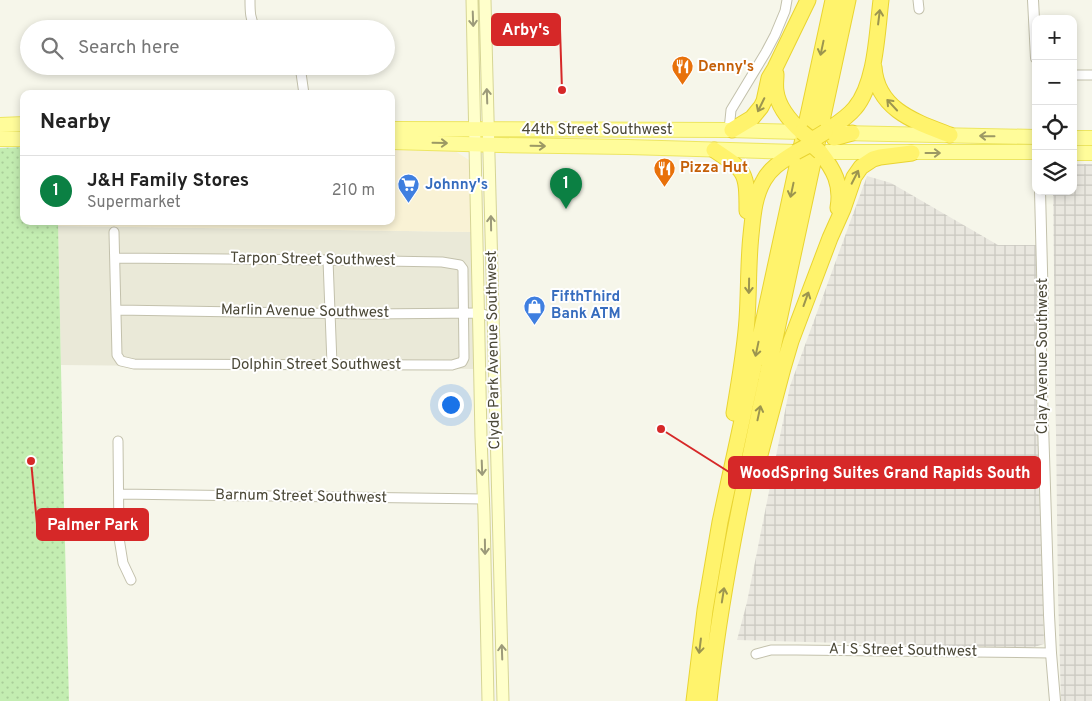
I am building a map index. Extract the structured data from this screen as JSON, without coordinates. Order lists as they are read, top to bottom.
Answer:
{
  "streets": {
    "main road": ["44th Street Southwest", "Clyde Park Avenue Southwest"],
    "street": [
      "Tarpon Street Southwest",
      "Marlin Avenue Southwest",
      "Clay Avenue Southwest",
      "Dolphin Street Southwest",
      "Barnum Street Southwest",
      "A I S Street Southwest"
    ]
  },
  "crossings": [
    ["44th Street Southwest", "Clyde Park Avenue Southwest"],
    ["Tarpon Street Southwest", "Marlin Avenue Southwest"],
    ["Tarpon Street Southwest", "Dolphin Street Southwest"],
    ["Marlin Avenue Southwest", "Clyde Park Avenue Southwest"],
    ["Marlin Avenue Southwest", "Dolphin Street Southwest"],
    ["Clyde Park Avenue Southwest", "Barnum Street Southwest"],
    ["Clay Avenue Southwest", "A I S Street Southwest"]
  ],
  "places": {
    "restaurant": ["Denny's", "Pizza Hut"],
    "other": ["Arby's", "WoodSpring Suites Grand Rapids South", "Palmer Park"],
    "supermarket": ["Johnny's"],
    "shop": ["FifthThird Bank ATM"]
  },
  "page": {
    "map_buttons": ["+", "−"],
    "search": "Search here",
    "heading": "Nearby",
    "list": [
      {
        "mark": "1",
        "name": "J&H Family Stores",
        "note": "Supermarket",
        "value": "210 m"
      }
    ],
    "pins": "1"
  }
}
